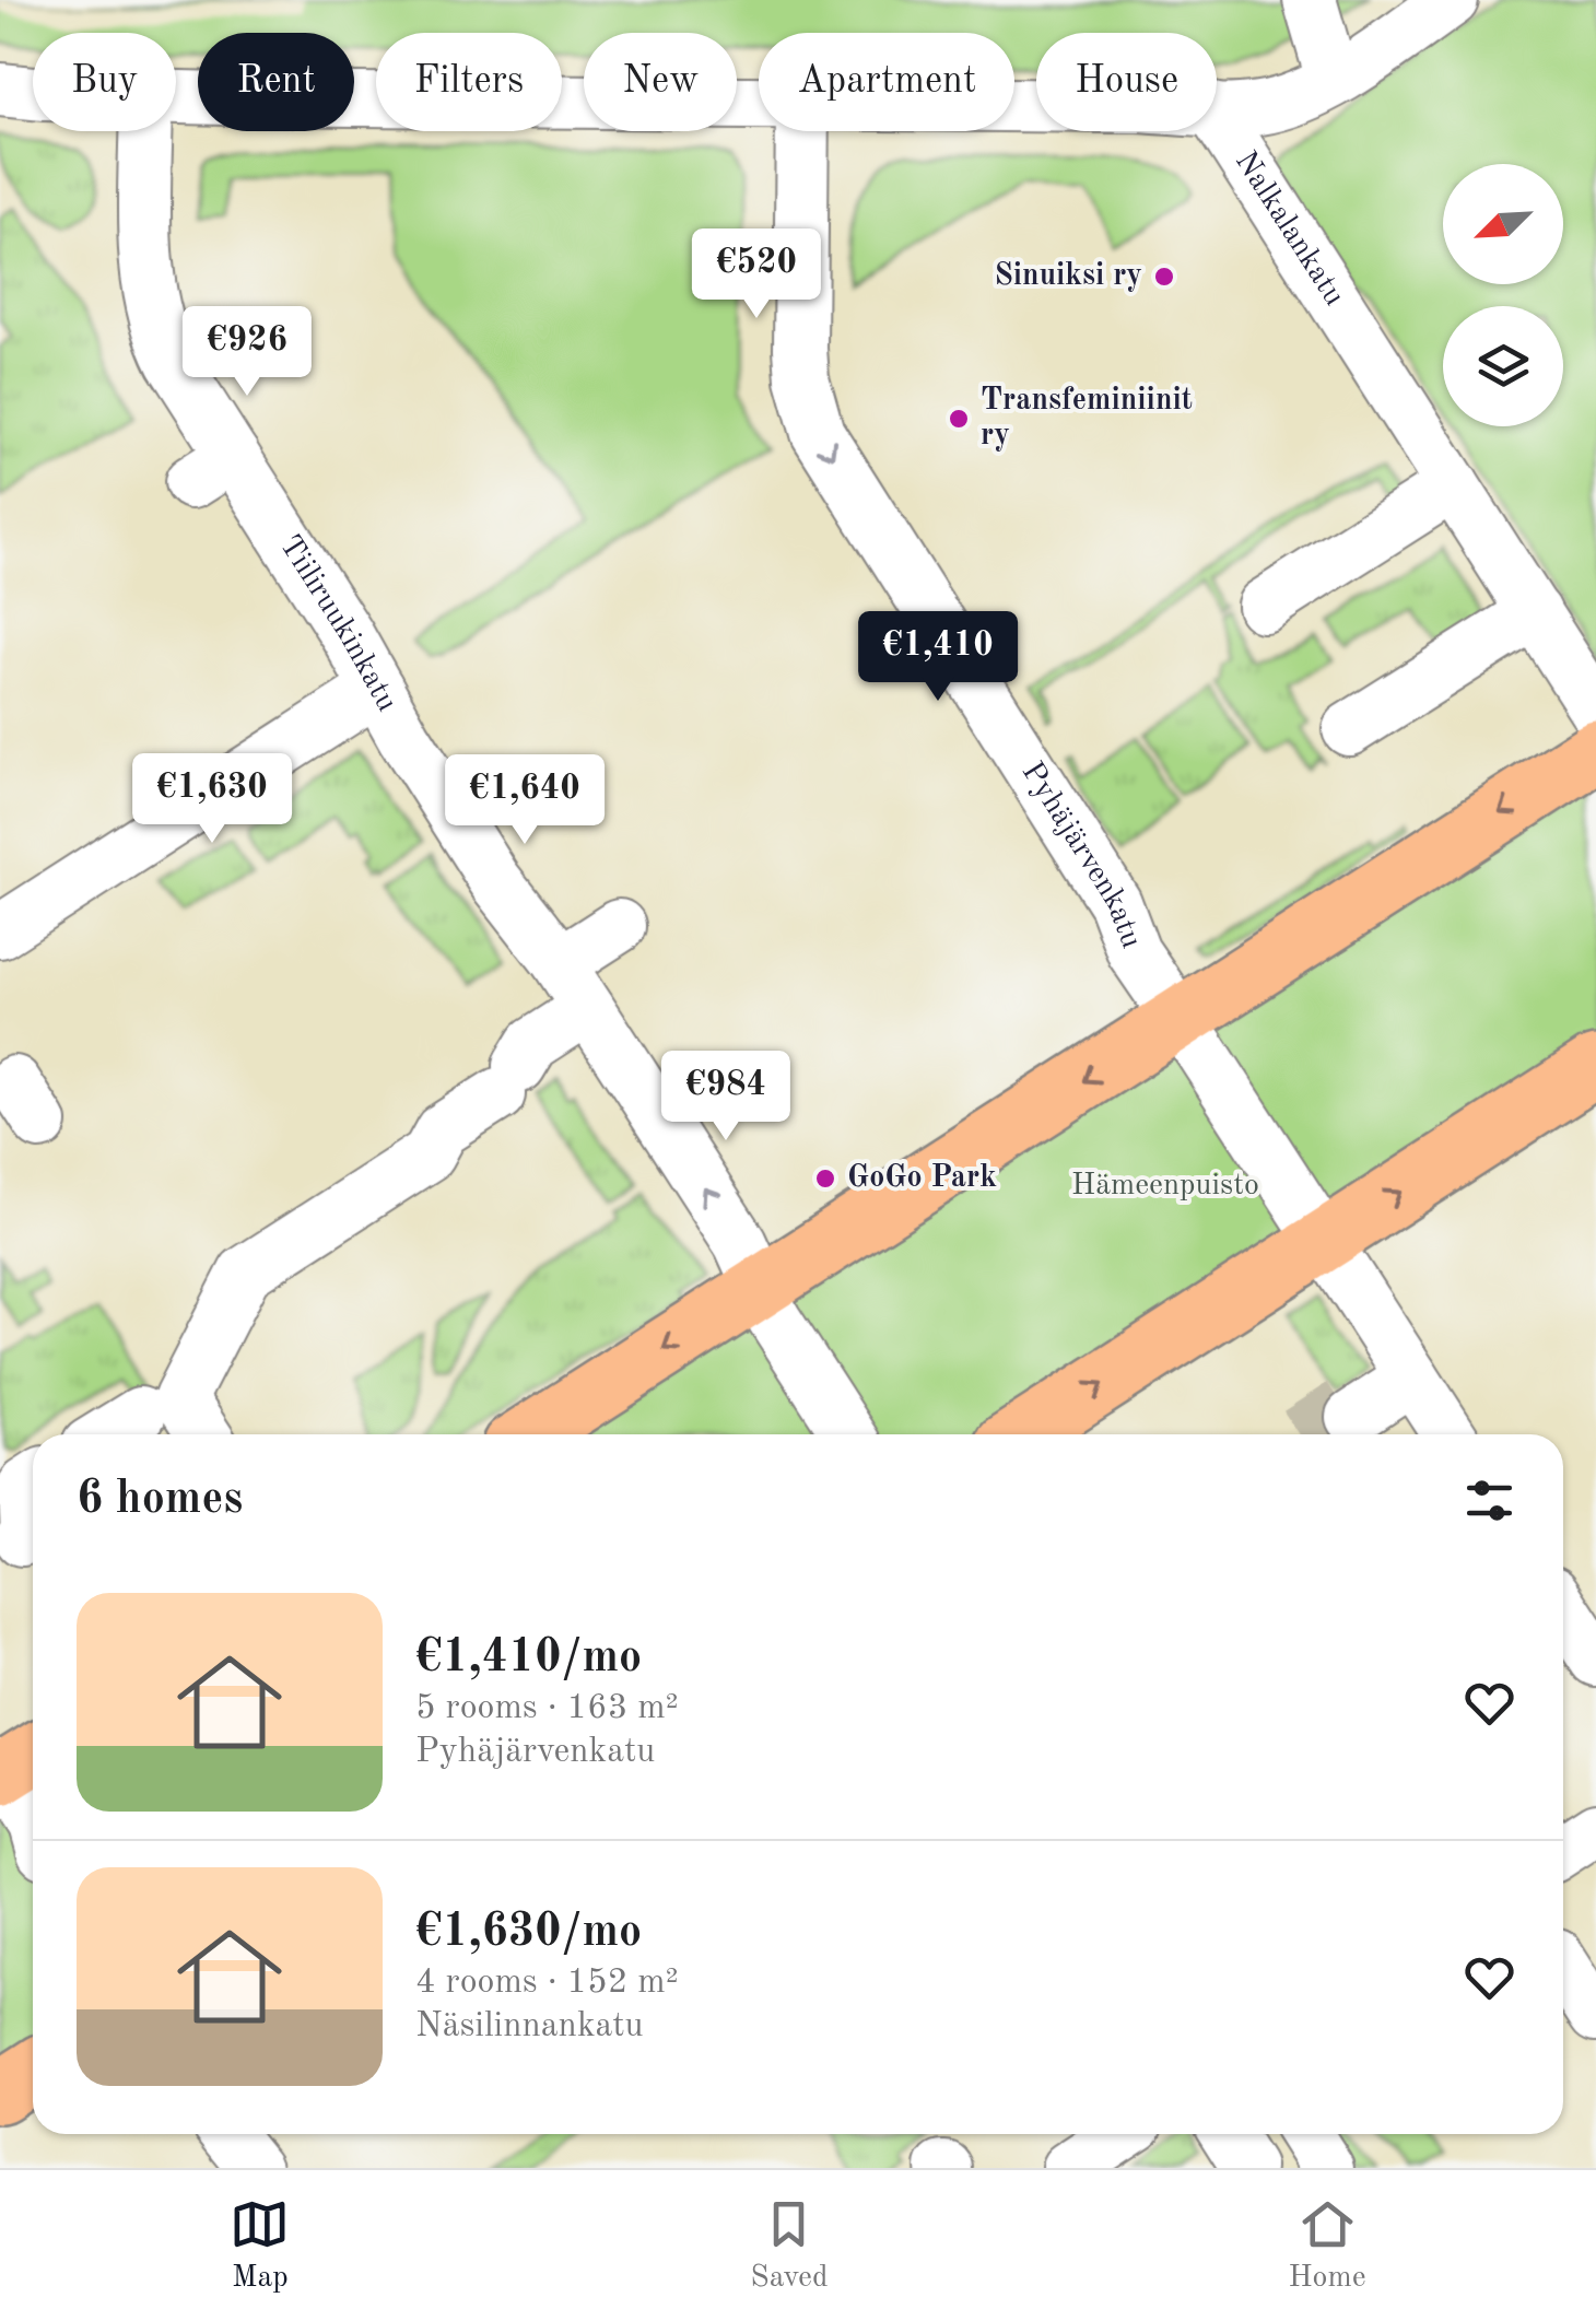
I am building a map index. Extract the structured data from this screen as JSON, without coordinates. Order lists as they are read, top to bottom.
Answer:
{
  "streets": {
    "street": ["Nalkalankatu", "Tiiliruukinkatu", "Pyhäjärvenkatu"]
  },
  "one_way": ["Pyhäjärvenkatu"],
  "parks": ["Hämeenpuisto"],
  "places": ["Sinuiksi ry", "Transfeminiinit ry", "GoGo Park"],
  "north": "bottom left",
  "page": {
    "chip": [
      "Buy",
      "Rent",
      "Filters",
      "New",
      "Apartment",
      "House"
    ],
    "price": [
      "€520",
      "€926",
      "€1,410",
      "€1,630",
      "€1,640",
      "€984"
    ],
    "heading": "6 homes",
    "list": [
      {
        "name": "€1,410/mo",
        "note": "5 rooms · 163 m² · Pyhäjärvenkatu"
      },
      {
        "name": "€1,630/mo",
        "note": "4 rooms · 152 m² · Näsilinnankatu"
      }
    ],
    "tabs": ["Map", "Saved", "Home"]
  }
}
